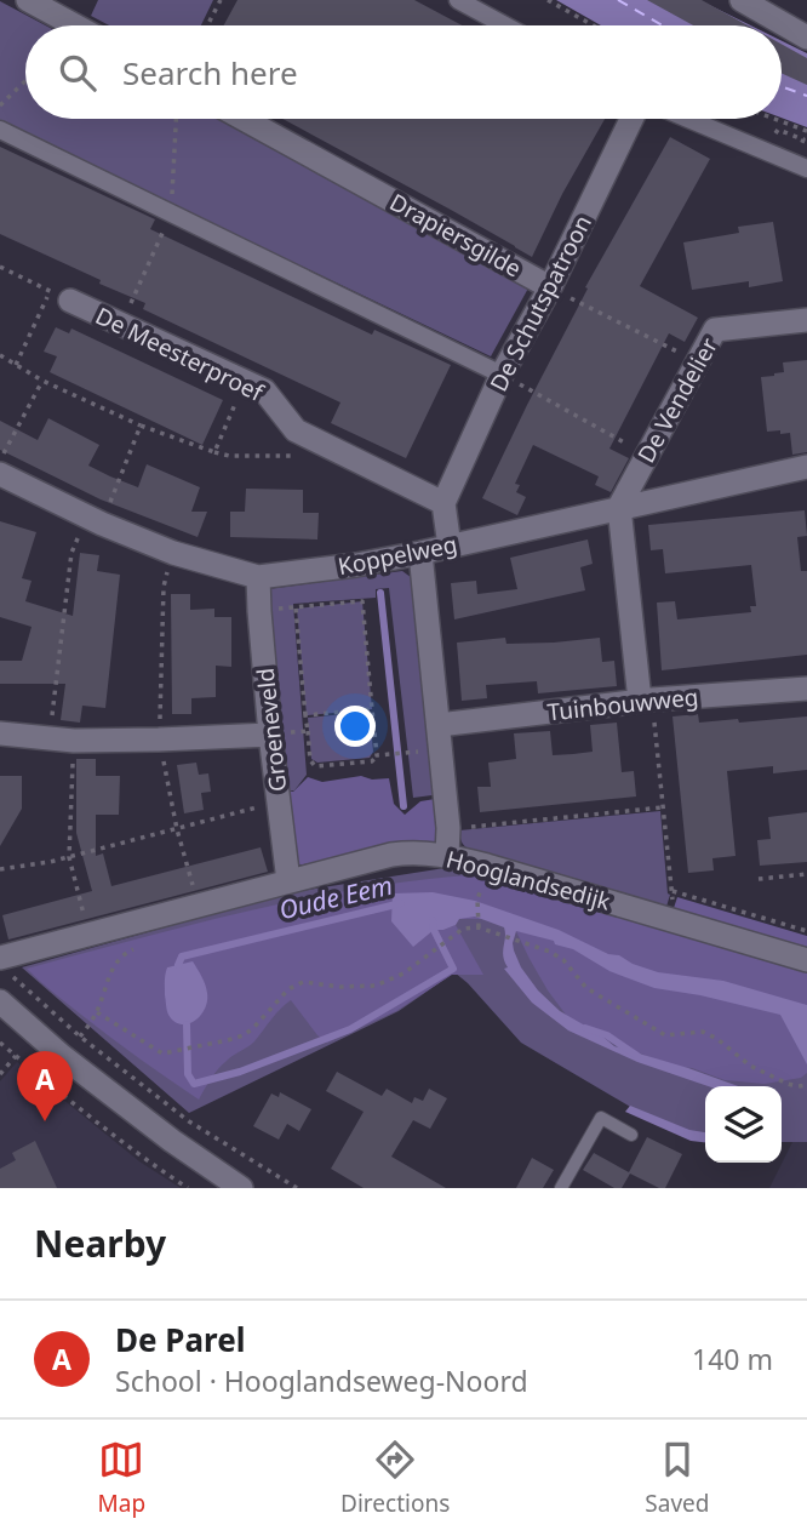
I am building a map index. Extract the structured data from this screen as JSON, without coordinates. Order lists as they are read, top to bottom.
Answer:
{
  "streets": {
    "street": [
      "Drapiersgilde",
      "De Schutspatroon",
      "De Meesterproef",
      "De Vendelier",
      "Koppelweg",
      "Tuinbouwweg",
      "Groeneveld",
      "Hooglandsedijk"
    ]
  },
  "crossings": [
    ["Drapiersgilde", "De Schutspatroon"],
    ["Drapiersgilde", "De Vendelier"],
    ["De Schutspatroon", "De Meesterproef"],
    ["De Vendelier", "Koppelweg"],
    ["Koppelweg", "Groeneveld"],
    ["Groeneveld", "Hooglandsedijk"]
  ],
  "water": ["Oude Eem"],
  "page": {
    "search": "Search here",
    "pins": "A",
    "heading": "Nearby",
    "list": [
      {
        "mark": "A",
        "name": "De Parel",
        "note": "School · Hooglandseweg-Noord",
        "value": "140 m"
      }
    ],
    "nav": ["Map", "Directions", "Saved"]
  }
}
